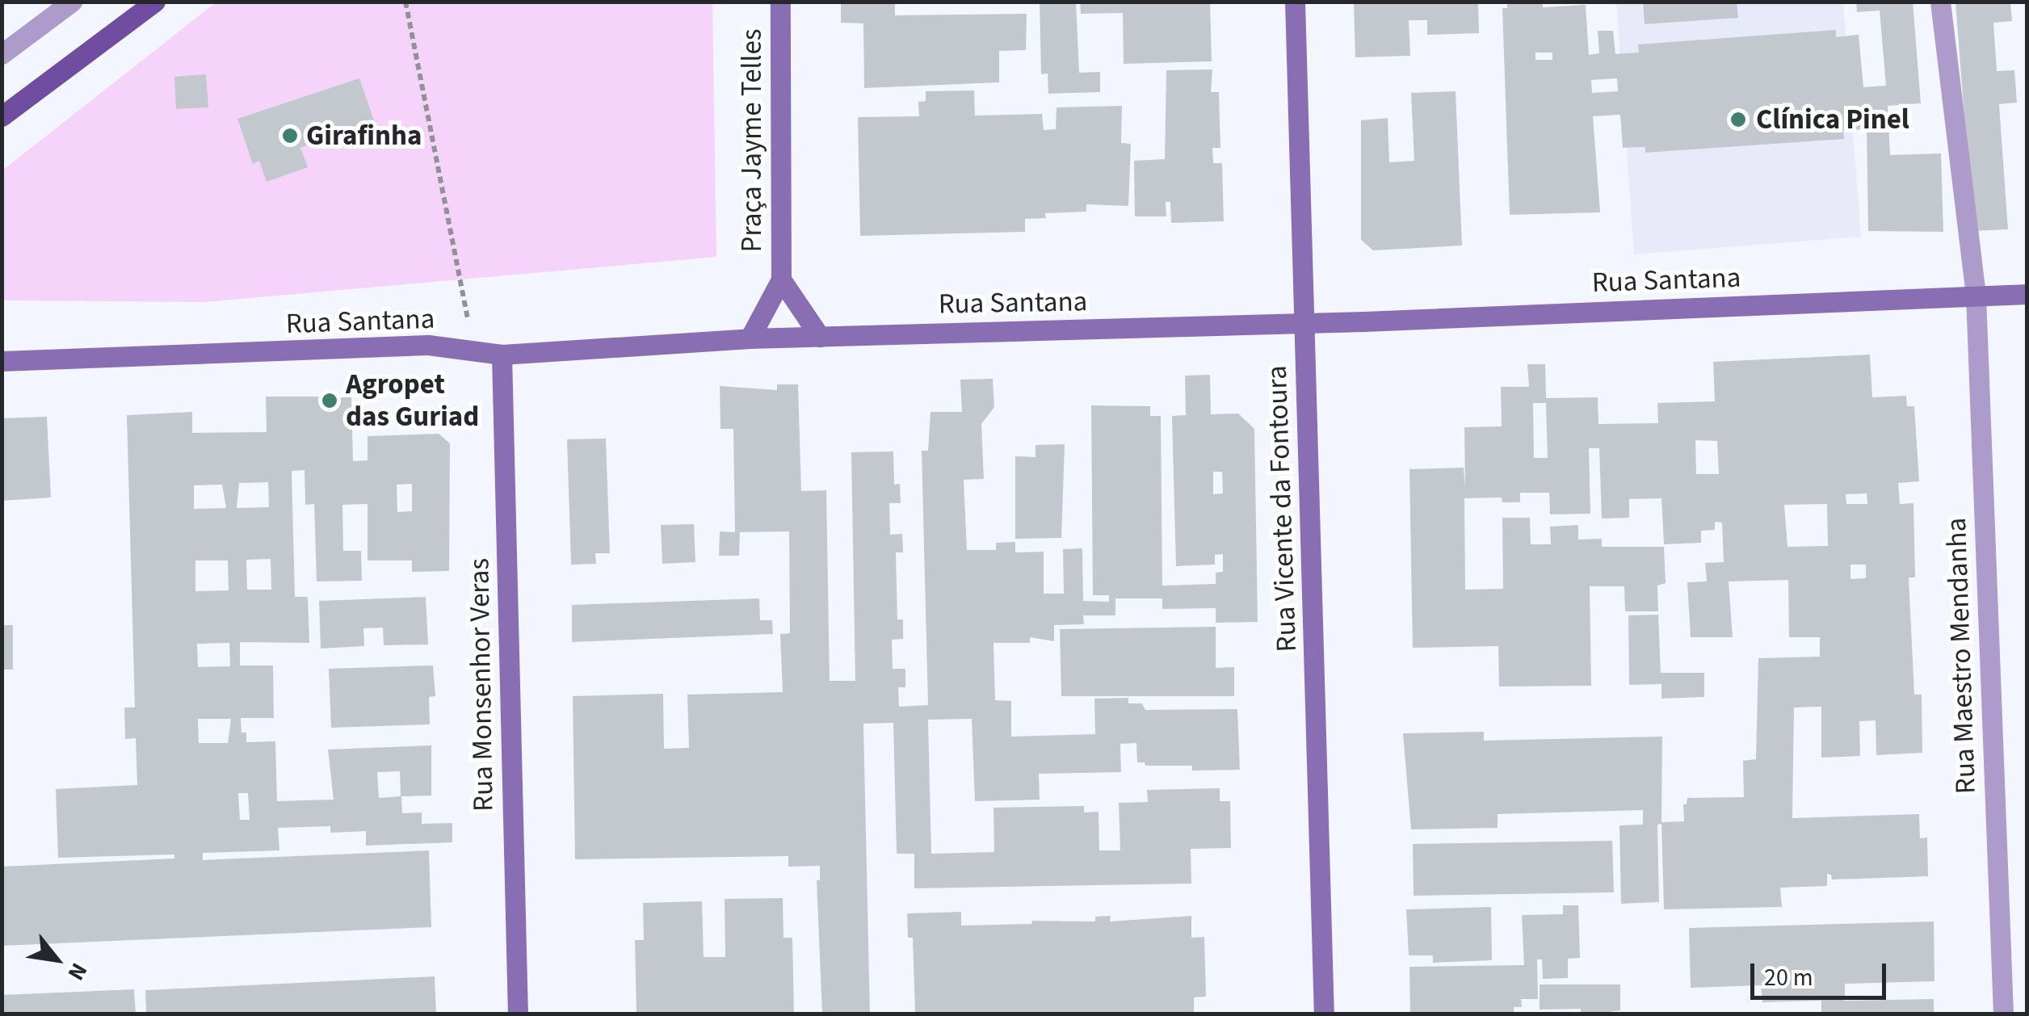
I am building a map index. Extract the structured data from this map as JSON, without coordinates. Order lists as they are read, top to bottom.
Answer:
{
  "streets": {
    "street": [
      "Praça Jayme Telles",
      "Rua Santana",
      "Rua Vicente da Fontoura",
      "Rua Maestro Mendanha",
      "Rua Monsenhor Veras"
    ]
  },
  "crossings": [
    ["Praça Jayme Telles", "Rua Santana"],
    ["Rua Santana", "Rua Vicente da Fontoura"],
    ["Rua Santana", "Rua Maestro Mendanha"],
    ["Rua Santana", "Rua Monsenhor Veras"]
  ],
  "places": ["Clínica Pinel", "Girafinha", "Agropet das Guriad"],
  "scale_bar": "20 m",
  "north": "bottom right"
}
